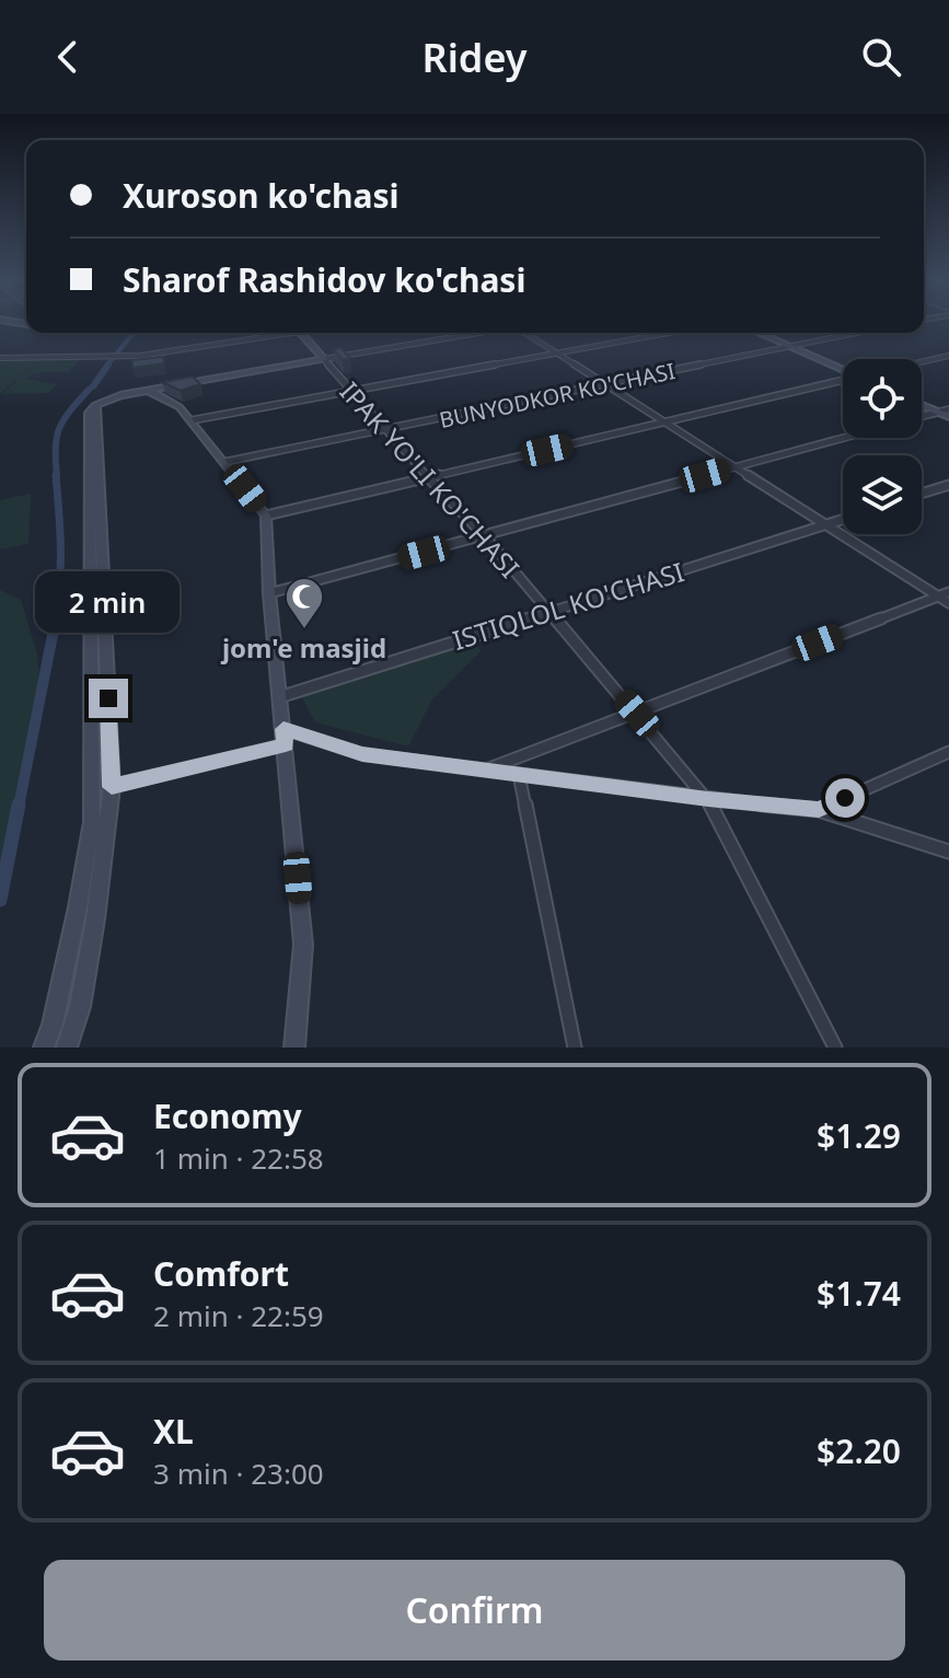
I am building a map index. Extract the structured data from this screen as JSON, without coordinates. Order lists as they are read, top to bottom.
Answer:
{
  "streets": {
    "street": ["BUNYODKOR KO'CHASI", "IPAK YO'LI KO'CHASI", "ISTIQLOL KO'CHASI"]
  },
  "crossings": [
    ["BUNYODKOR KO'CHASI", "IPAK YO'LI KO'CHASI"],
    ["IPAK YO'LI KO'CHASI", "ISTIQLOL KO'CHASI"]
  ],
  "places": {
    "mosque": ["jom'e masjid"]
  },
  "page": {
    "header": "Ridey",
    "banner": ["Xuroson ko'chasi", "Sharof Rashidov ko'chasi"],
    "bubble": "2 min",
    "list": [
      {
        "name": "Economy",
        "note": "1 min · 22:58",
        "value": "$1.29"
      },
      {
        "name": "Comfort",
        "note": "2 min · 22:59",
        "value": "$1.74"
      },
      {
        "name": "XL",
        "note": "3 min · 23:00",
        "value": "$2.20"
      }
    ],
    "buttons": "Confirm"
  }
}
